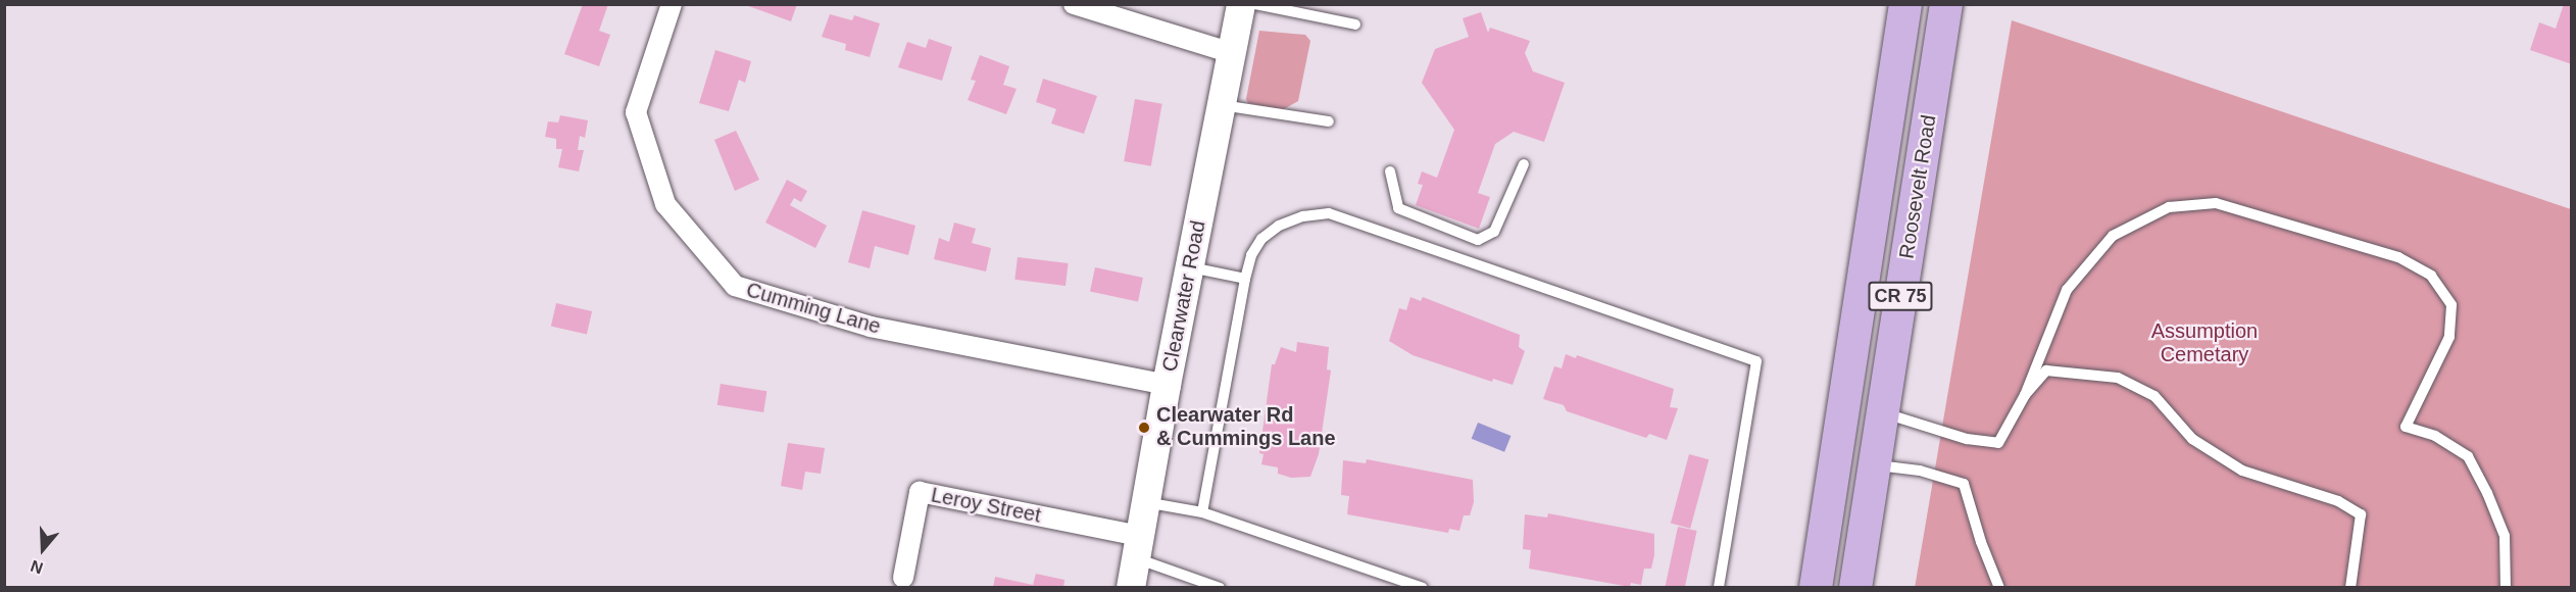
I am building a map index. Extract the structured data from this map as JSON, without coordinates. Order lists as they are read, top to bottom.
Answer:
{
  "streets": {
    "main road": ["Roosevelt Road", "CR 75"],
    "street": ["Clearwater Road", "Cumming Lane", "Leroy Street"]
  },
  "crossings": [
    ["Clearwater Road", "Cumming Lane"],
    ["Clearwater Road", "Leroy Street"]
  ],
  "parks": ["Assumption Cemetary"],
  "places": ["Clearwater Rd & Cummings Lane"],
  "north": "bottom"
}
